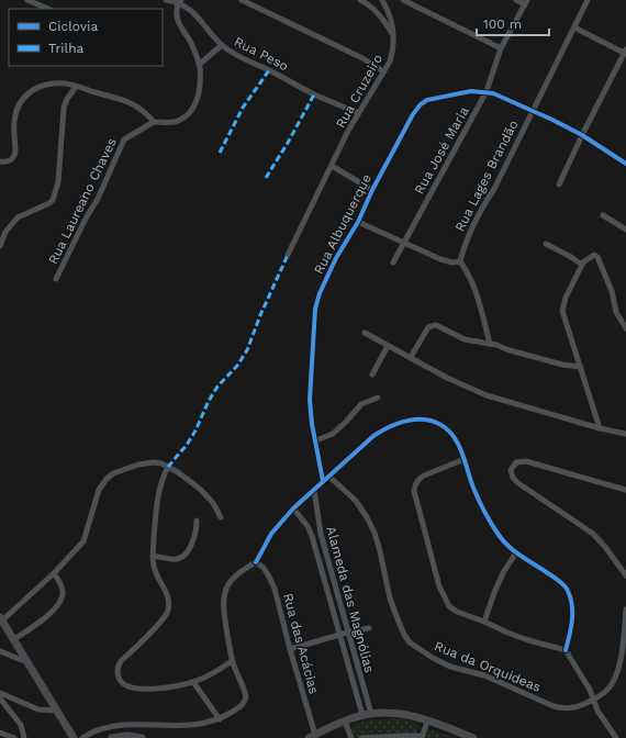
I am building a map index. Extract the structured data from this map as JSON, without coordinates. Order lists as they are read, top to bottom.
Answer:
{
  "streets": {
    "street": [
      "Rua Peso",
      "Rua Cruzeiro",
      "Rua José Maria",
      "Rua Lages Brandão",
      "Rua Laureano Chaves",
      "Rua Albuquerque",
      "Alameda das Magnólias",
      "Rua das Acácias",
      "Rua da Orquideas"
    ]
  },
  "crossings": [
    ["Rua Peso", "Rua Cruzeiro"],
    ["Rua José Maria", "Rua Albuquerque"],
    ["Rua Lages Brandão", "Rua Albuquerque"]
  ],
  "legend": ["Ciclovia", "Trilha"],
  "scale_bar": "100 m"
}
